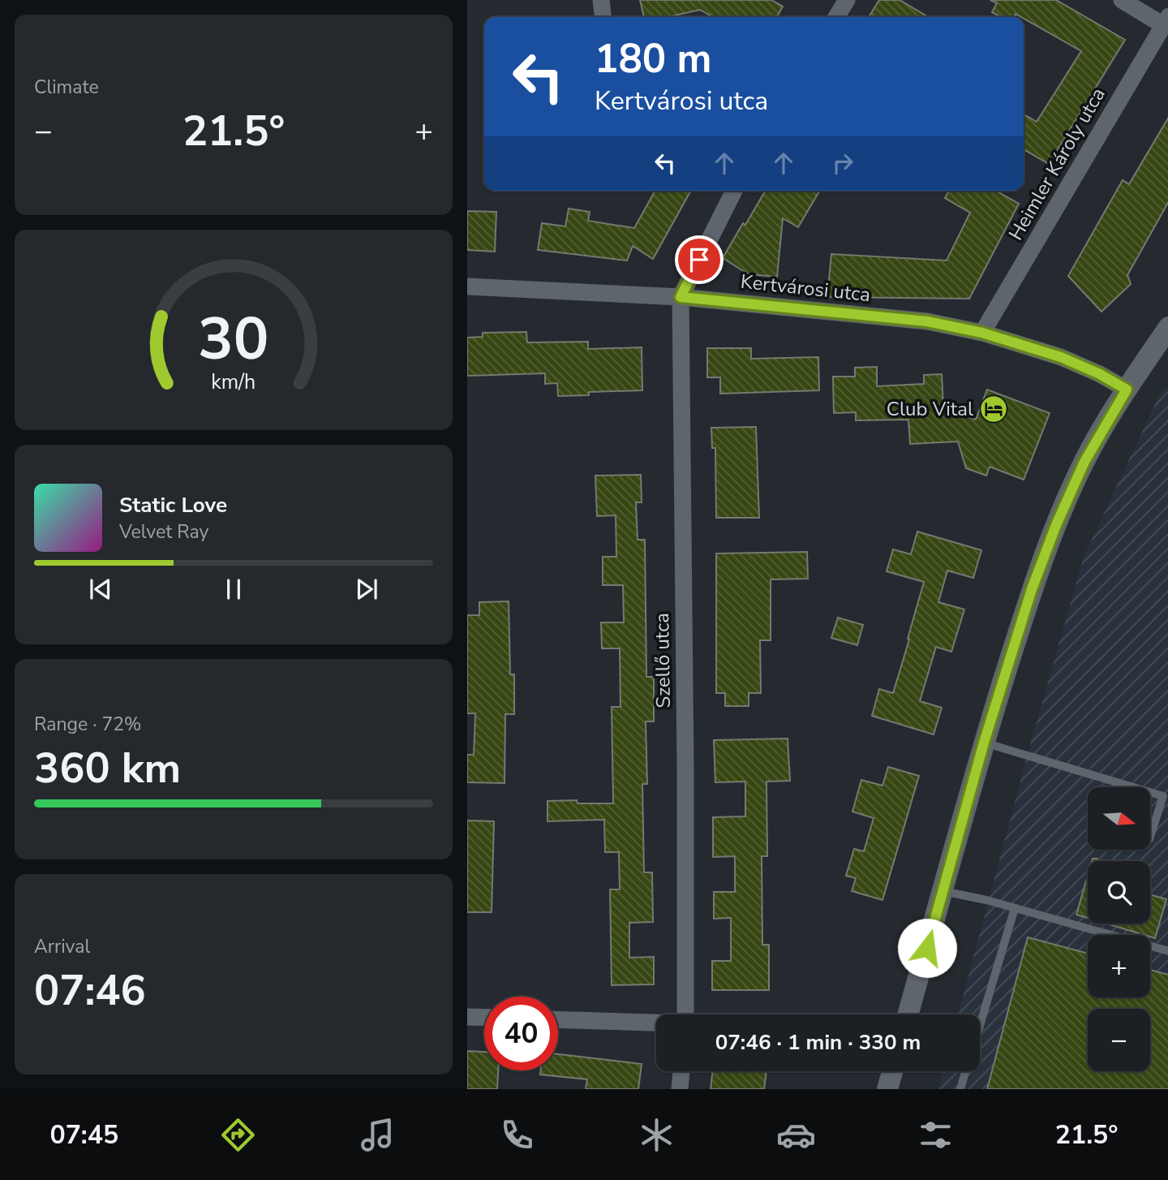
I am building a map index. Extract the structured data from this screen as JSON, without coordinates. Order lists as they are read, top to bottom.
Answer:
{
  "streets": {
    "street": ["Heimler Károly utca", "Kertvárosi utca", "Szellő utca"]
  },
  "crossings": [
    ["Heimler Károly utca", "Kertvárosi utca"],
    ["Kertvárosi utca", "Szellő utca"]
  ],
  "places": {
    "hotel": ["Club Vital"]
  },
  "north": "right",
  "page": {
    "tile": [
      "Climate",
      ["Range · 72%", "360 km"],
      ["Arrival", "07:46"]
    ],
    "turn": ["180 m", "Kertvárosi utca"],
    "heat": ["−", "21.5°", "+"],
    "song": ["Static Love", "Velvet Ray"],
    "map_buttons": ["+", "−"],
    "limit": "40",
    "trip": "07:46 · 1 min · 330 m",
    "tabs": ["07:45", "21.5°"],
    "gauge": ["30", "km/h"]
  }
}
